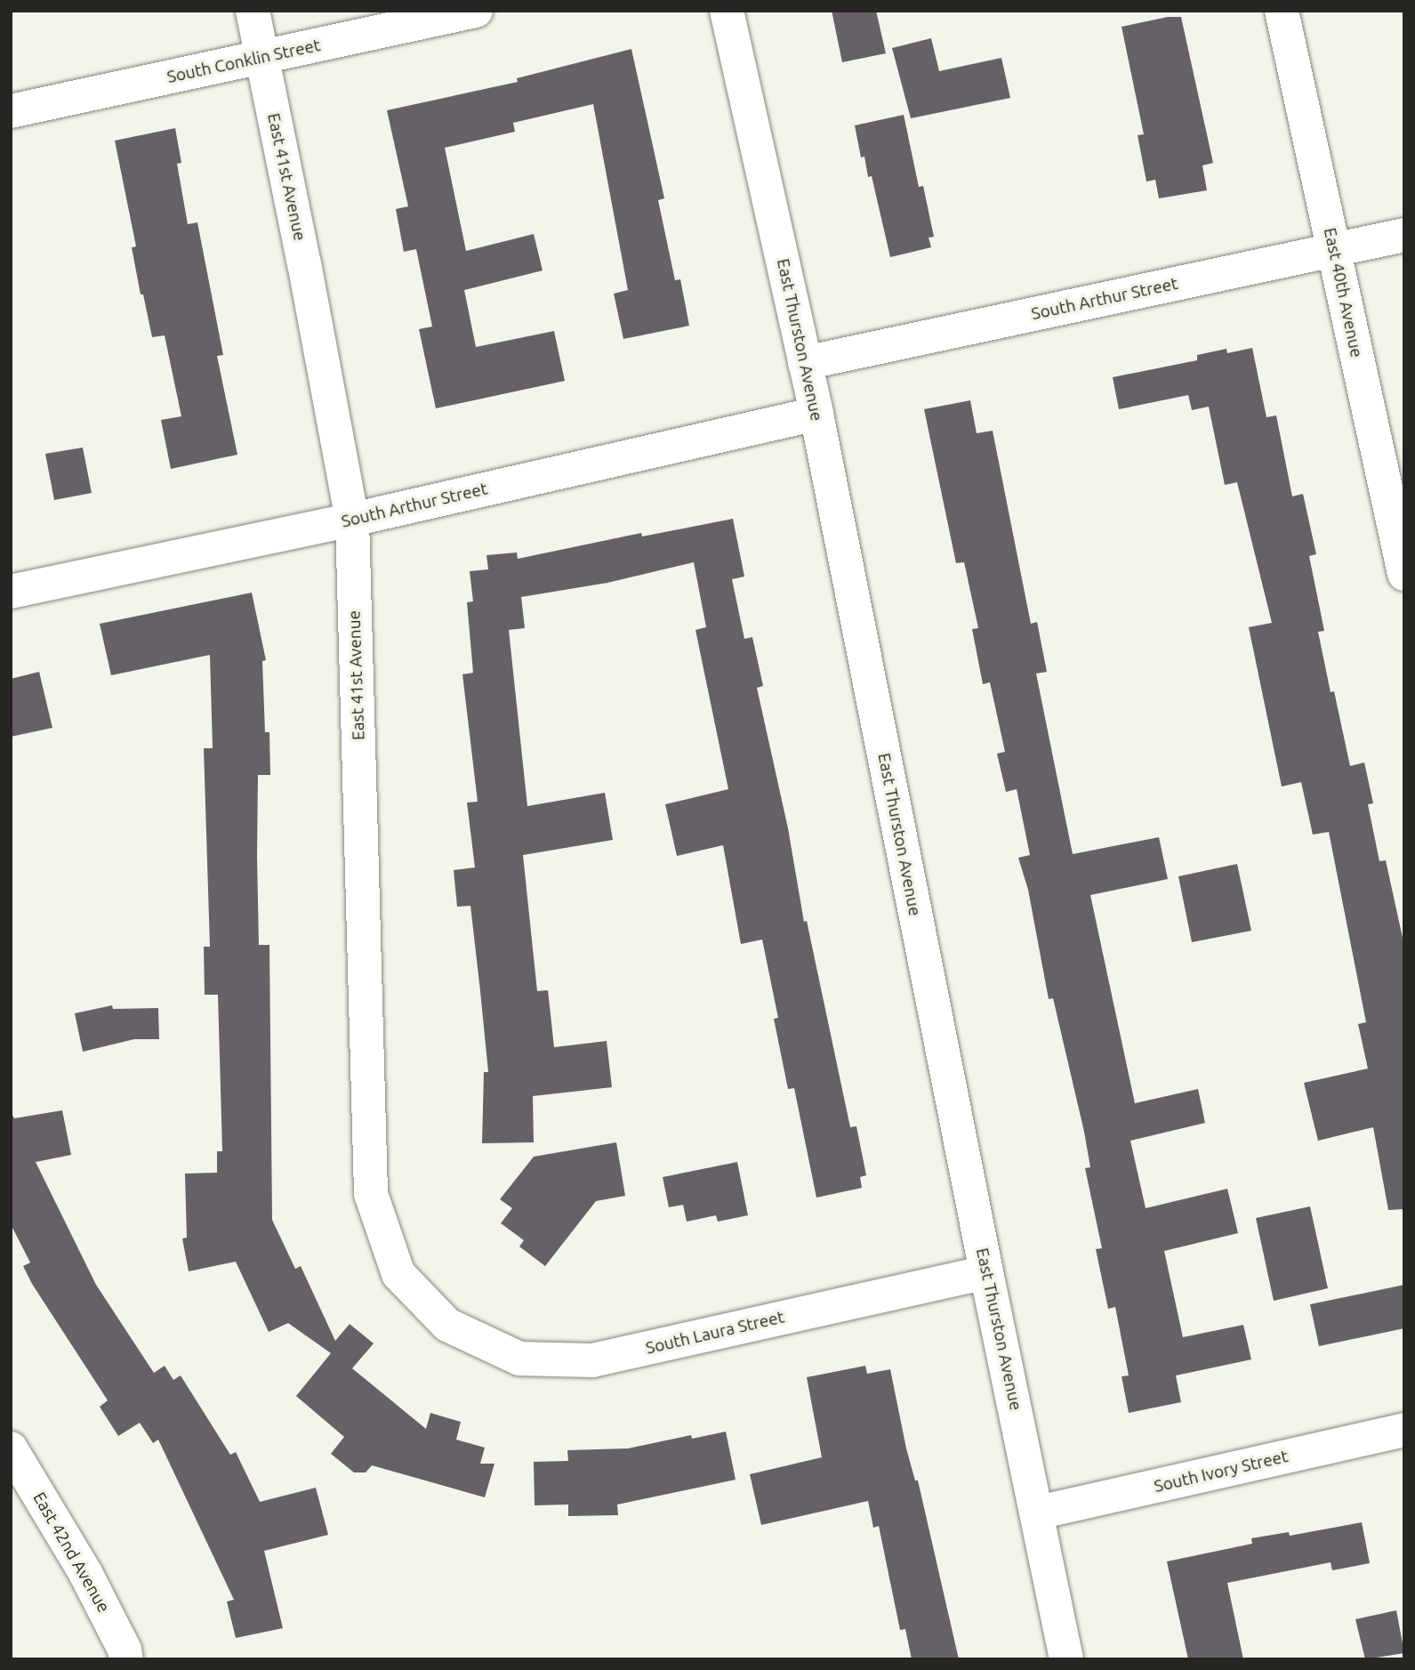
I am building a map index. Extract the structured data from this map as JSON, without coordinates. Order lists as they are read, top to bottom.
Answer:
{
  "streets": {
    "street": [
      "South Conklin Street",
      "East 41st Avenue",
      "East 40th Avenue",
      "South Arthur Street",
      "East Thurston Avenue",
      "South Laura Street",
      "South Ivory Street",
      "East 42nd Avenue"
    ]
  },
  "crossings": [
    ["South Conklin Street", "East 41st Avenue"],
    ["East 41st Avenue", "South Arthur Street"],
    ["East 41st Avenue", "South Laura Street"],
    ["East 40th Avenue", "South Arthur Street"],
    ["South Arthur Street", "East Thurston Avenue"],
    ["East Thurston Avenue", "South Laura Street"],
    ["East Thurston Avenue", "South Ivory Street"]
  ]
}
